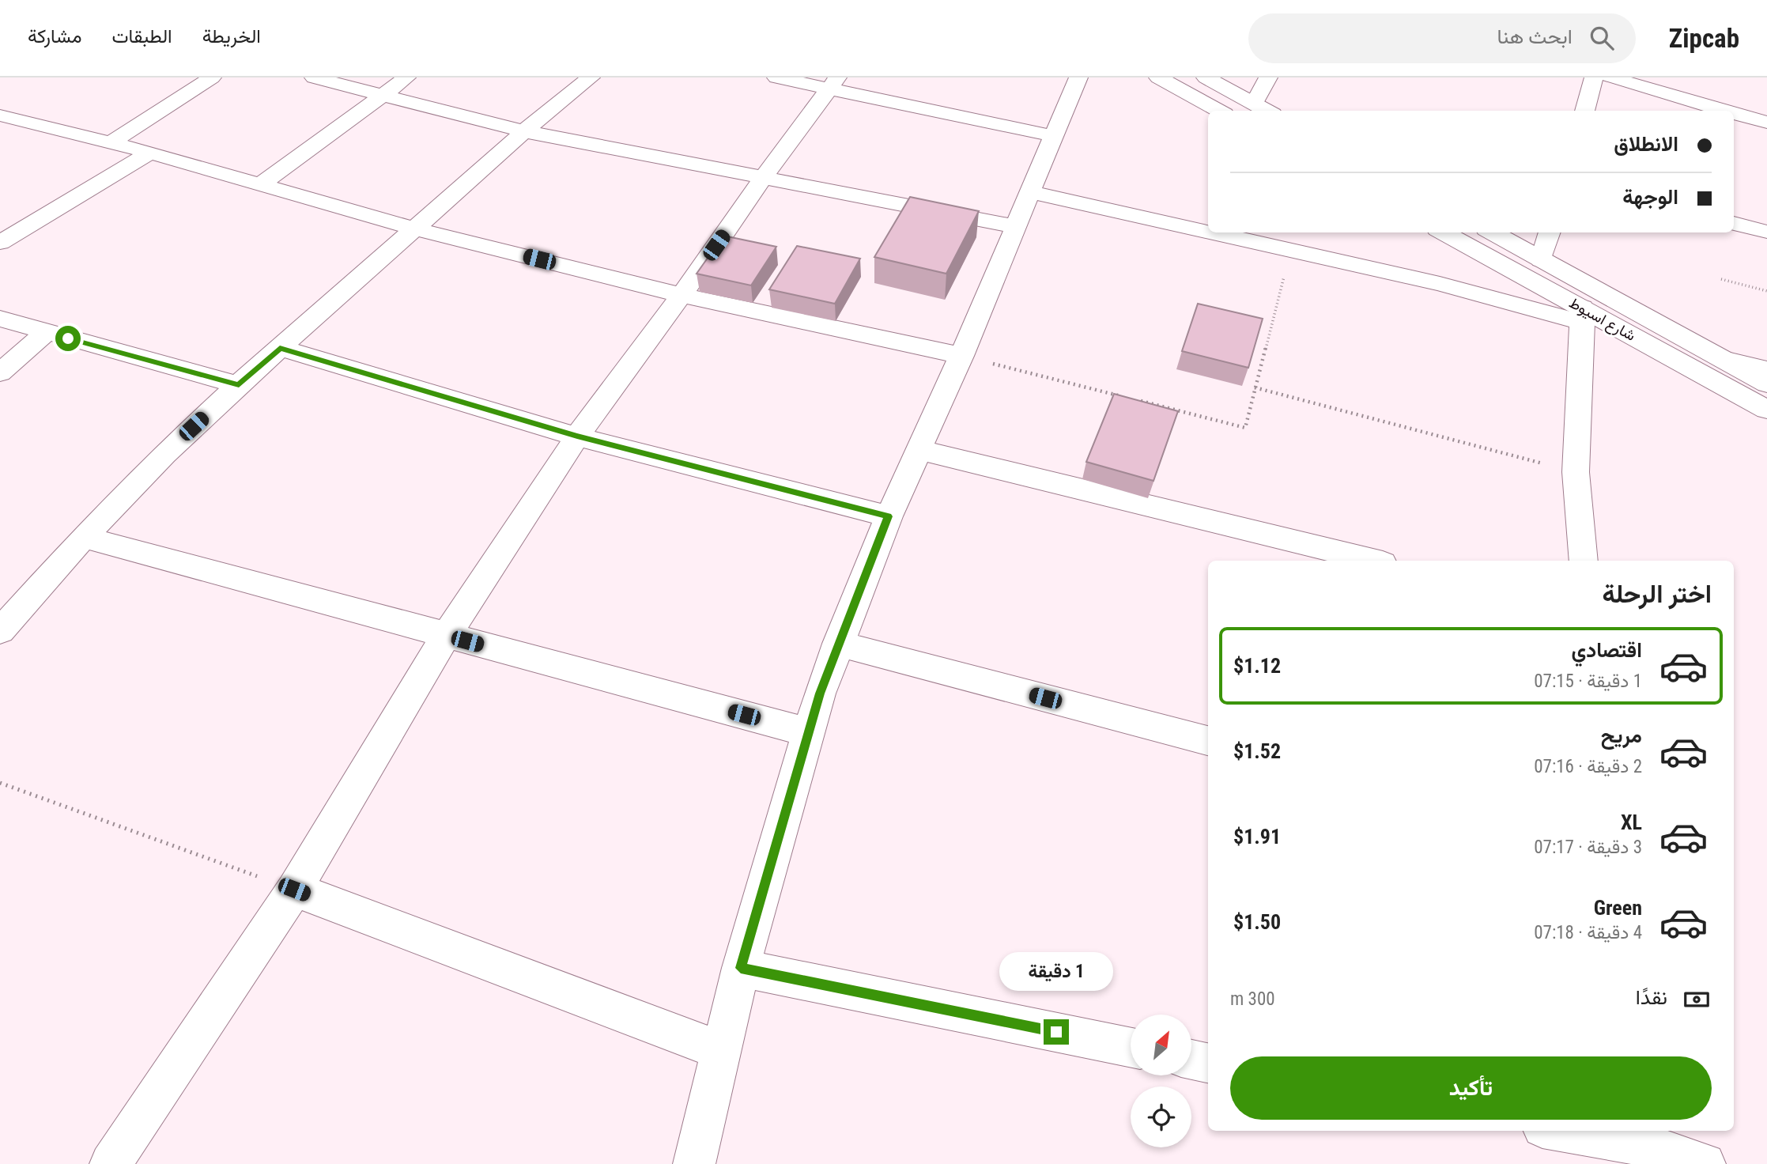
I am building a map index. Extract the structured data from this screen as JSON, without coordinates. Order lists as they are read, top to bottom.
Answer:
{
  "streets": {
    "street": ["شارع اسيوط"]
  },
  "north": "top right",
  "page": {
    "header": "Zipcab",
    "search": "ابحث هنا",
    "nav": ["الخريطة", "الطبقات", "مشاركة"],
    "banner": ["الانطلاق", "الوجهة"],
    "heading": "اختر الرحلة",
    "list": [
      {
        "name": "اقتصادي",
        "note": "1 دقيقة · 07:15",
        "value": "$1.12"
      },
      {
        "name": "مريح",
        "note": "2 دقيقة · 07:16",
        "value": "$1.52"
      },
      {
        "name": "XL",
        "note": "3 دقيقة · 07:17",
        "value": "$1.91"
      },
      {
        "name": "Green",
        "note": "4 دقيقة · 07:18",
        "value": "$1.50"
      }
    ],
    "bubble": "1 دقيقة",
    "pay": ["نقدًا", "300 m"],
    "buttons": "تأكيد"
  }
}
